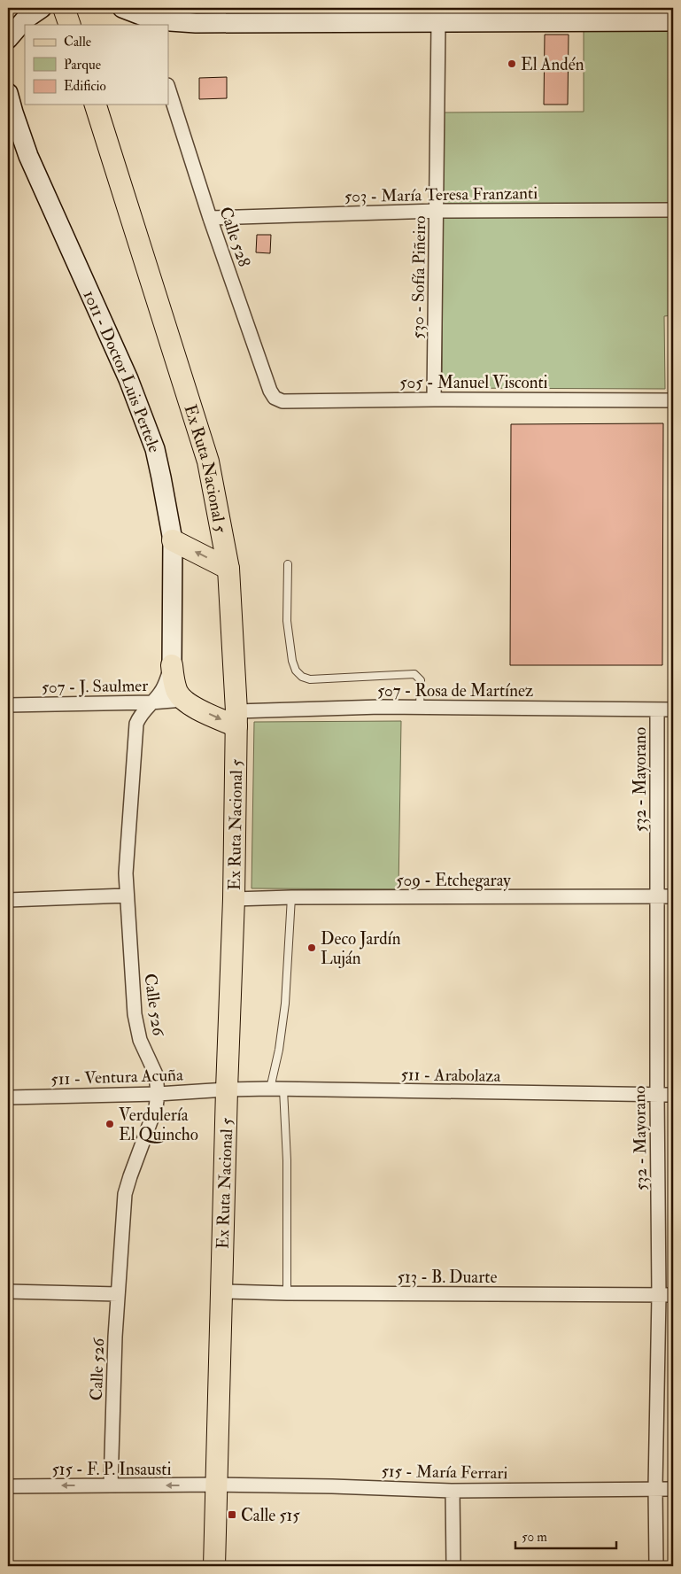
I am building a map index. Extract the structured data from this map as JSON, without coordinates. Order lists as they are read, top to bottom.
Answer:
{
  "streets": {
    "main road": ["Ex Ruta Nacional 5"],
    "street": [
      "503 - María Teresa Franzanti",
      "Calle 528",
      "530 - Sofía Piñeiro",
      "1011 - Doctor Luis Pertele",
      "505 - Manuel Visconti",
      "507 - J. Saulmer",
      "507 - Rosa de Martínez",
      "532 - Mayorano",
      "509 - Etchegaray",
      "Calle 526",
      "511 - Arabolaza",
      "511 - Ventura Acuña",
      "513 - B. Duarte",
      "515 - F. P. Insausti",
      "515 - María Ferrari"
    ]
  },
  "crossings": [
    ["503 - María Teresa Franzanti", "Calle 528"],
    ["503 - María Teresa Franzanti", "530 - Sofía Piñeiro"],
    ["Calle 528", "505 - Manuel Visconti"],
    ["530 - Sofía Piñeiro", "505 - Manuel Visconti"],
    ["1011 - Doctor Luis Pertele", "Calle 526"],
    ["Ex Ruta Nacional 5", "507 - Rosa de Martínez"],
    ["Ex Ruta Nacional 5", "509 - Etchegaray"],
    ["Ex Ruta Nacional 5", "511 - Arabolaza"],
    ["Ex Ruta Nacional 5", "511 - Ventura Acuña"],
    ["Ex Ruta Nacional 5", "513 - B. Duarte"],
    ["Ex Ruta Nacional 5", "515 - F. P. Insausti"],
    ["Ex Ruta Nacional 5", "515 - María Ferrari"],
    ["507 - J. Saulmer", "Calle 526"],
    ["507 - Rosa de Martínez", "532 - Mayorano"],
    ["532 - Mayorano", "509 - Etchegaray"],
    ["532 - Mayorano", "511 - Arabolaza"],
    ["532 - Mayorano", "513 - B. Duarte"],
    ["532 - Mayorano", "515 - María Ferrari"],
    ["Calle 526", "511 - Ventura Acuña"],
    ["Calle 526", "515 - F. P. Insausti"],
    ["511 - Arabolaza", "511 - Ventura Acuña"],
    ["515 - F. P. Insausti", "515 - María Ferrari"]
  ],
  "one_way": ["515 - F. P. Insausti"],
  "places": {
    "other": ["El Andén", "Deco Jardín Luján", "Verdulería El Quincho"],
    "transit": ["Calle 515"]
  },
  "legend": ["Calle", "Parque", "Edificio"],
  "scale_bar": "50 m"
}
